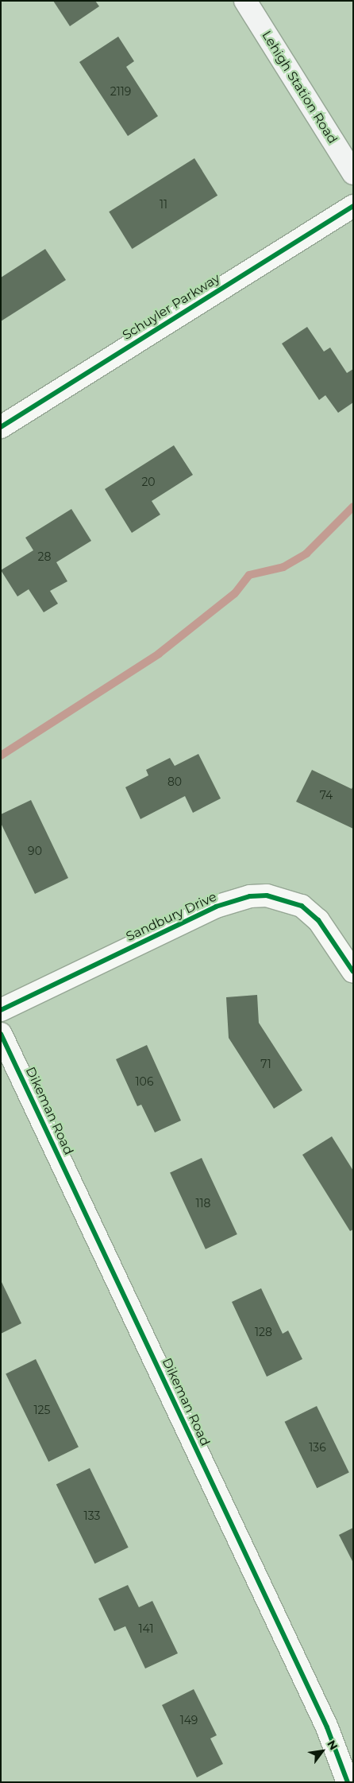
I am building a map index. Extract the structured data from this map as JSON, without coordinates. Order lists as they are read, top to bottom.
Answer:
{
  "streets": {
    "main road": ["Lehigh Station Road"],
    "street": ["Schuyler Parkway", "Sandbury Drive", "Dikeman Road"]
  },
  "house_numbers": [
    "2119",
    "11",
    "20",
    "28",
    "80",
    "74",
    "90",
    "71",
    "106",
    "118",
    "128",
    "125",
    "136",
    "133",
    "141",
    "149"
  ],
  "north": "top right"
}
